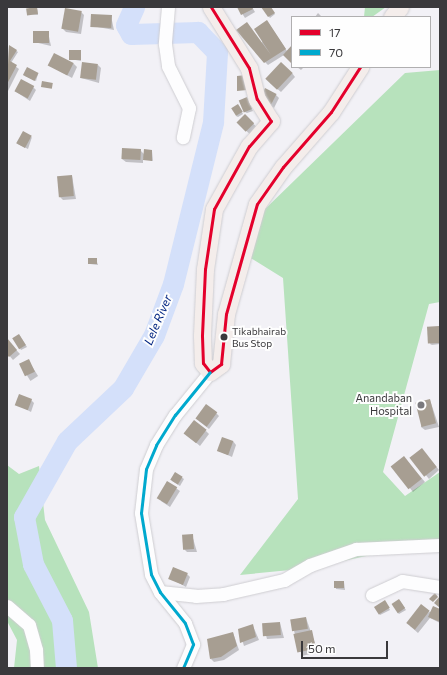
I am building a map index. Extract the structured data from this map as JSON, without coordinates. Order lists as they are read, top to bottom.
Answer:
{
  "water": ["Lele River"],
  "places": ["Tikabhairab Bus Stop", "Anandaban Hospital"],
  "lines": ["transit line 17", "transit line 70"],
  "legend": ["17", "70"],
  "scale_bar": "50 m"
}
